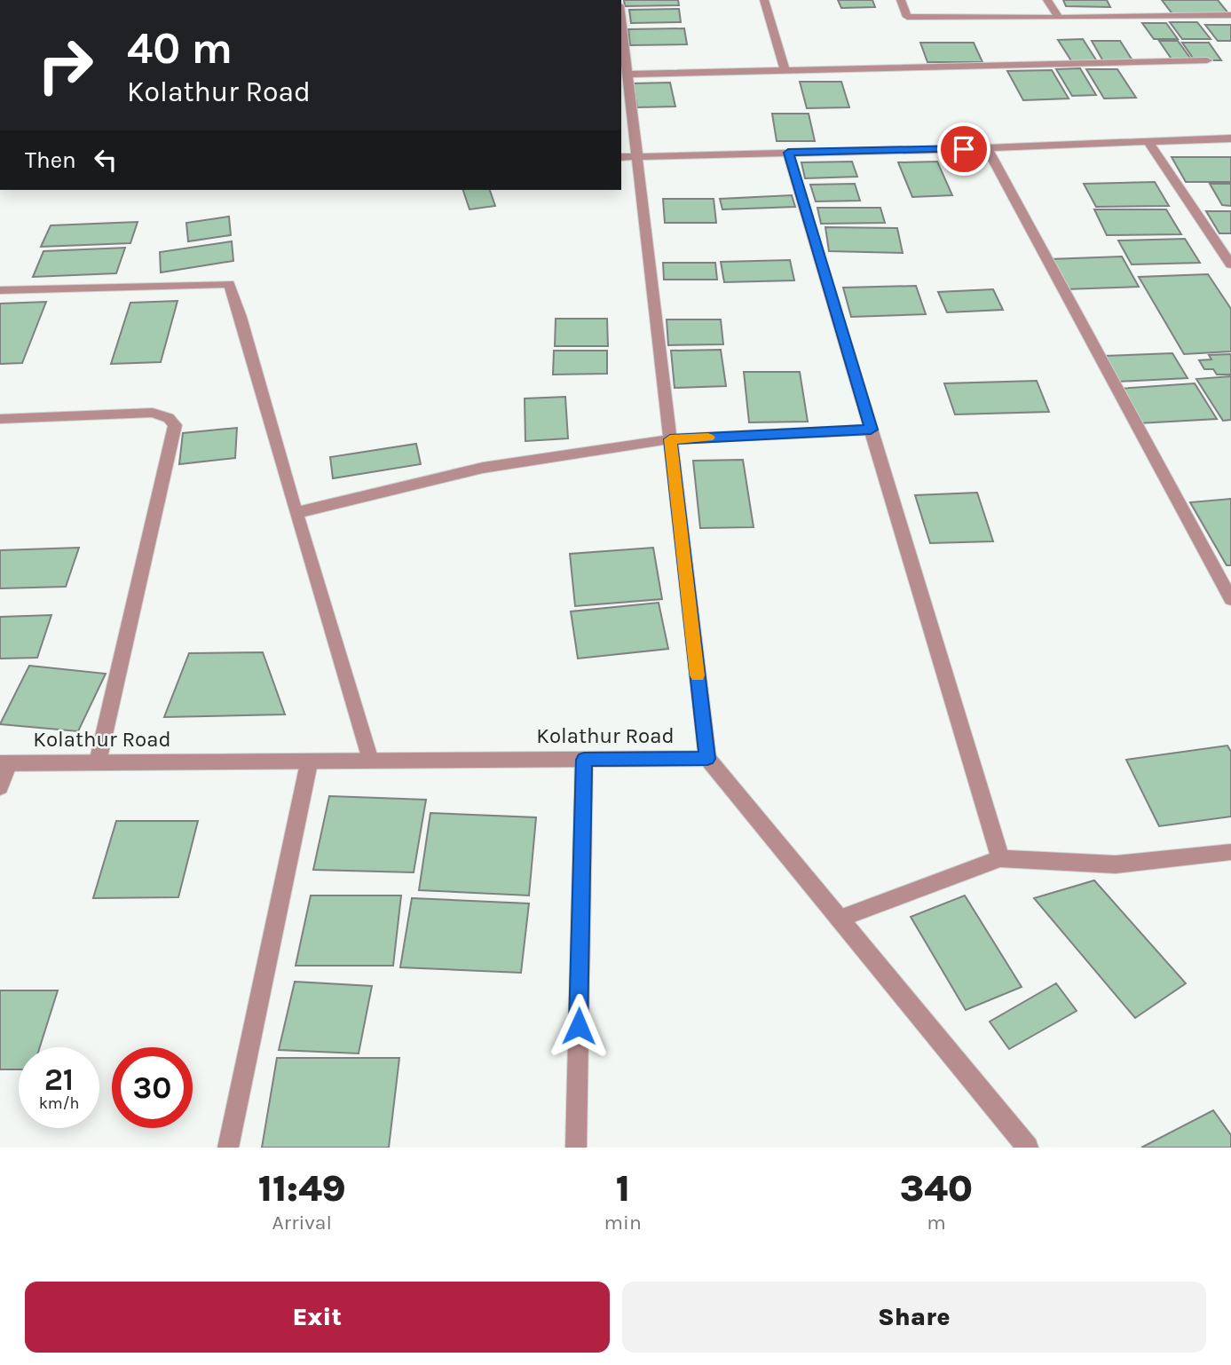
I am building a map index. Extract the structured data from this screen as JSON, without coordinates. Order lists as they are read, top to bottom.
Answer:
{
  "streets": {
    "street": ["Kolathur Road"]
  },
  "page": {
    "turn": ["40 m", "Kolathur Road"],
    "then": "Then",
    "speed": "21 km/h",
    "limit": "30",
    "eta": [
      "11:49",
      "Arrival",
      "1",
      "min",
      "340",
      "m"
    ],
    "buttons": ["Exit", "Share"]
  }
}
